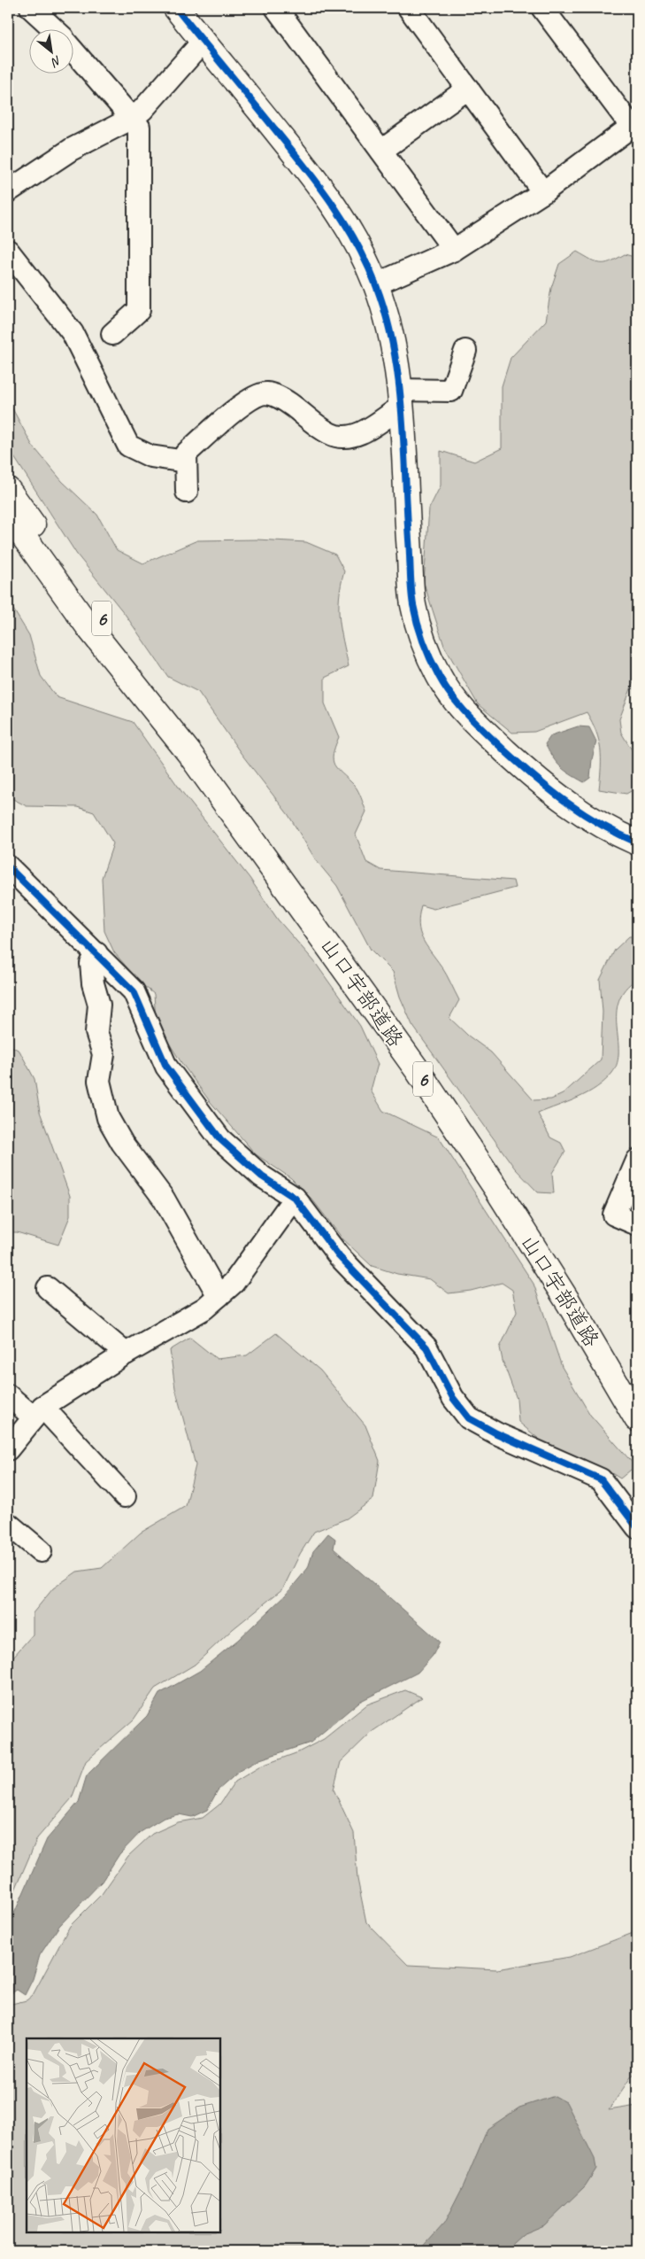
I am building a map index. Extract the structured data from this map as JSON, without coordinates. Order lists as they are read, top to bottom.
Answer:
{
  "streets": {
    "main road": ["6", "山口宇部道路"]
  },
  "north": "bottom right"
}
